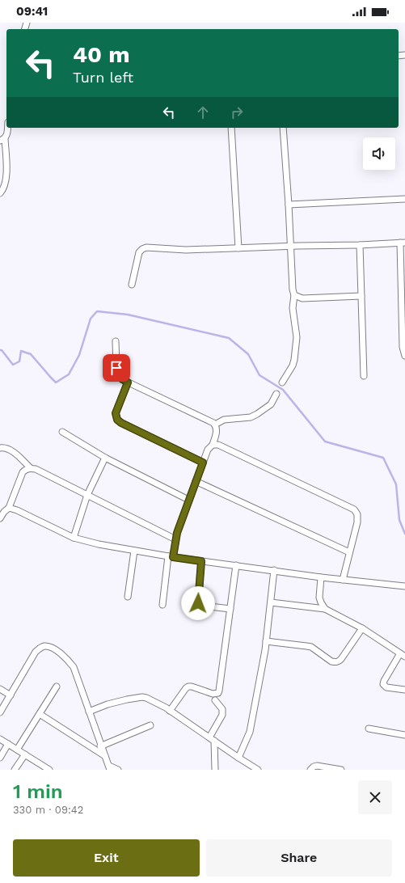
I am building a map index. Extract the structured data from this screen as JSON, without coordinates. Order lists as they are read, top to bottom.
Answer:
{
  "page": {
    "status": "09:41",
    "turn": ["40 m", "Turn left"],
    "heading": ["1 min", "330 m · 09:42"],
    "buttons": ["Exit", "Share"]
  }
}
